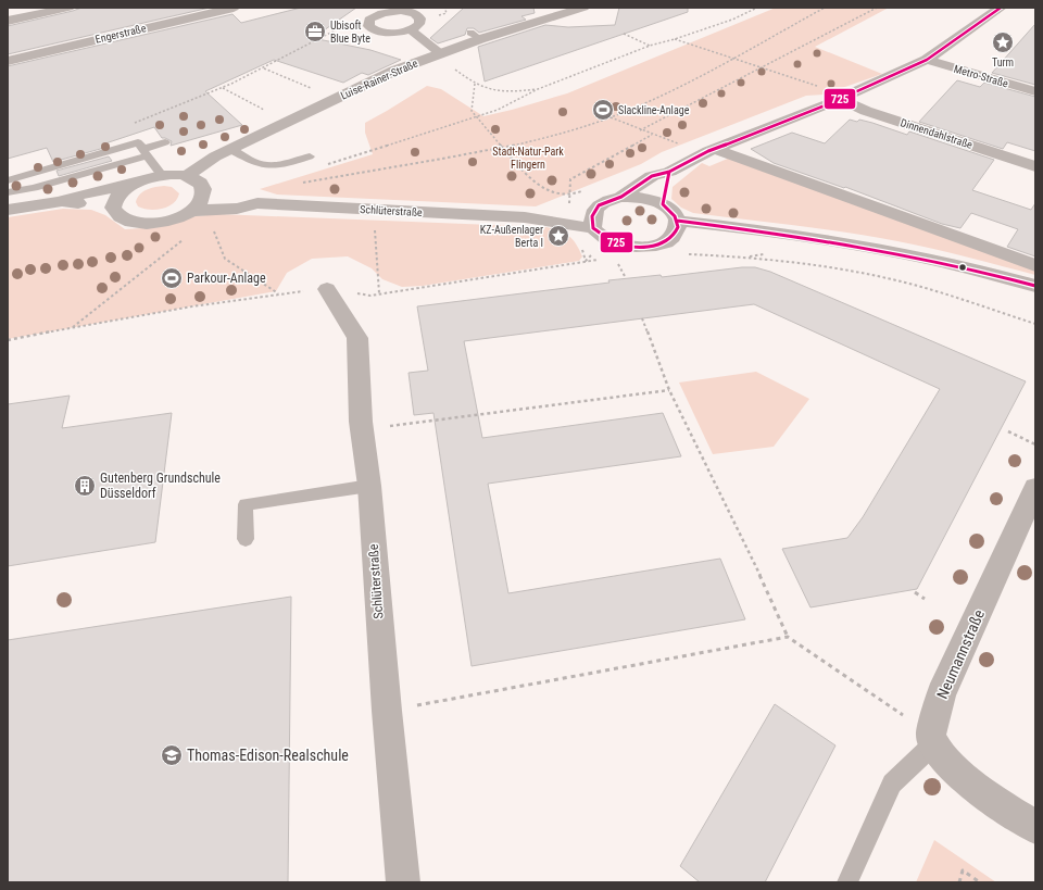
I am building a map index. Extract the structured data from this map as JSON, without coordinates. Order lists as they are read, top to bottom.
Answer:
{
  "streets": {
    "street": [
      "Engerstraße",
      "Metro-Straße",
      "Luise-Rainer-Straße",
      "Dinnendahlstraße",
      "Schlüterstraße",
      "Neumannstraße"
    ]
  },
  "parks": ["Stadt-Natur-Park Flingern"],
  "places": {
    "office": ["Ubisoft Blue Byte"],
    "place": ["Turm", "KZ-Außenlager Berta I"],
    "sports": ["Slackline-Anlage", "Parkour-Anlage"],
    "building": ["Gutenberg Grundschule Düsseldorf"],
    "school or university": ["Thomas-Edison-Realschule"]
  },
  "lines": ["transit line 725"]
}
